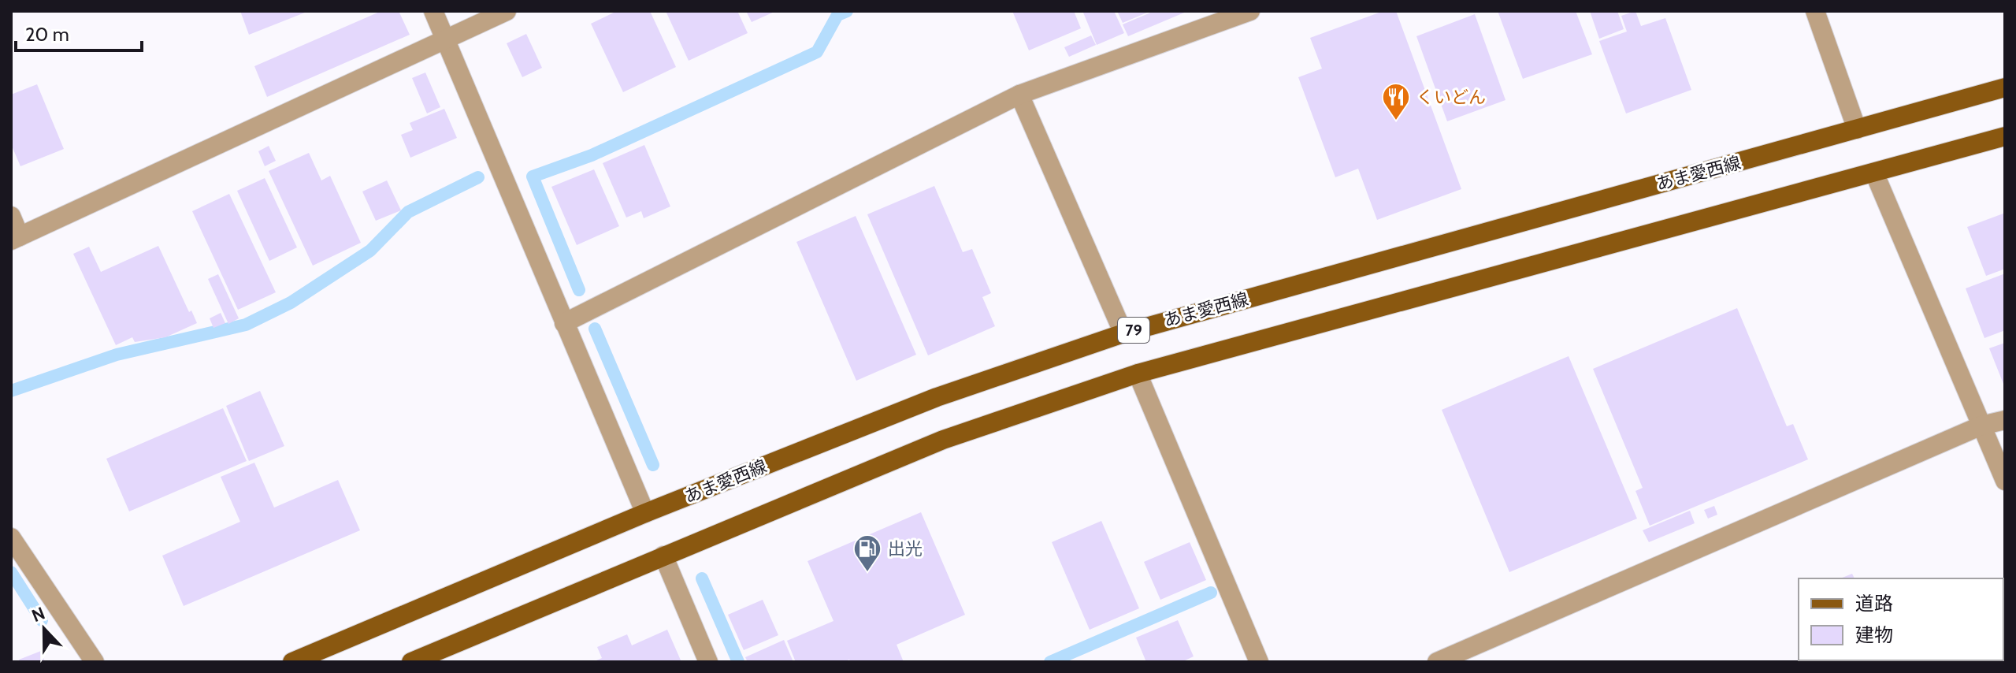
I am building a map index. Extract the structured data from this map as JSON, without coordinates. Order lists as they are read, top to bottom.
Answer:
{
  "streets": {
    "main road": ["あま愛西線", "79"]
  },
  "places": {
    "restaurant": ["くいどん"],
    "fuel station": ["出光"]
  },
  "legend": ["道路", "建物"],
  "scale_bar": "20 m",
  "north": "top"
}
